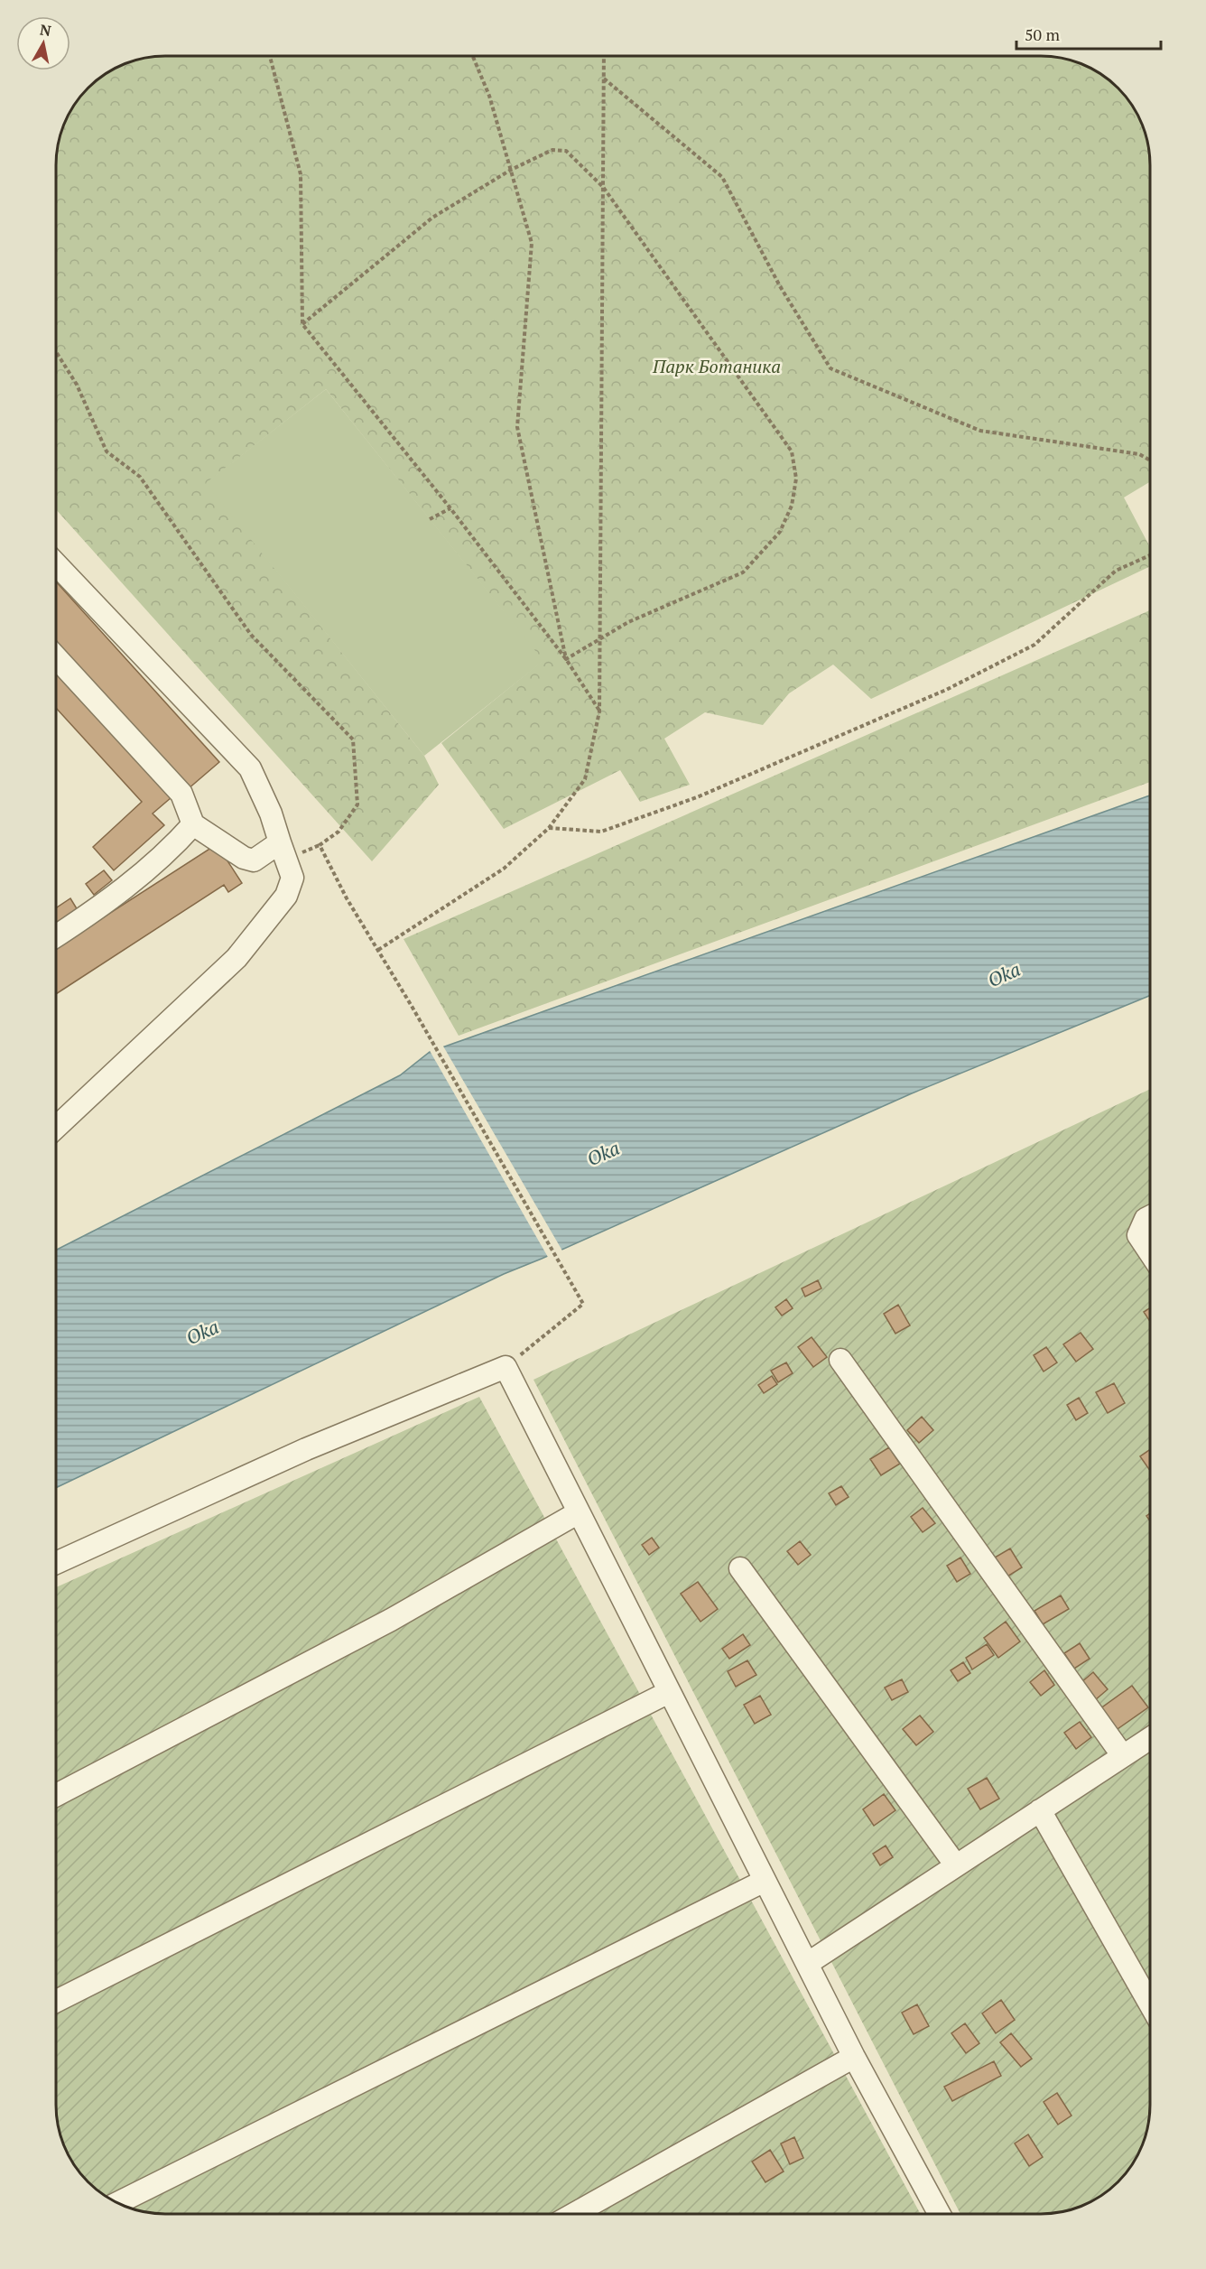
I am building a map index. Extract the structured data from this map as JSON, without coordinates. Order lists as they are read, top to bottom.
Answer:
{
  "water": ["Oka"],
  "parks": ["Парк Ботаника"],
  "scale_bar": "50 m",
  "north": "top"
}
